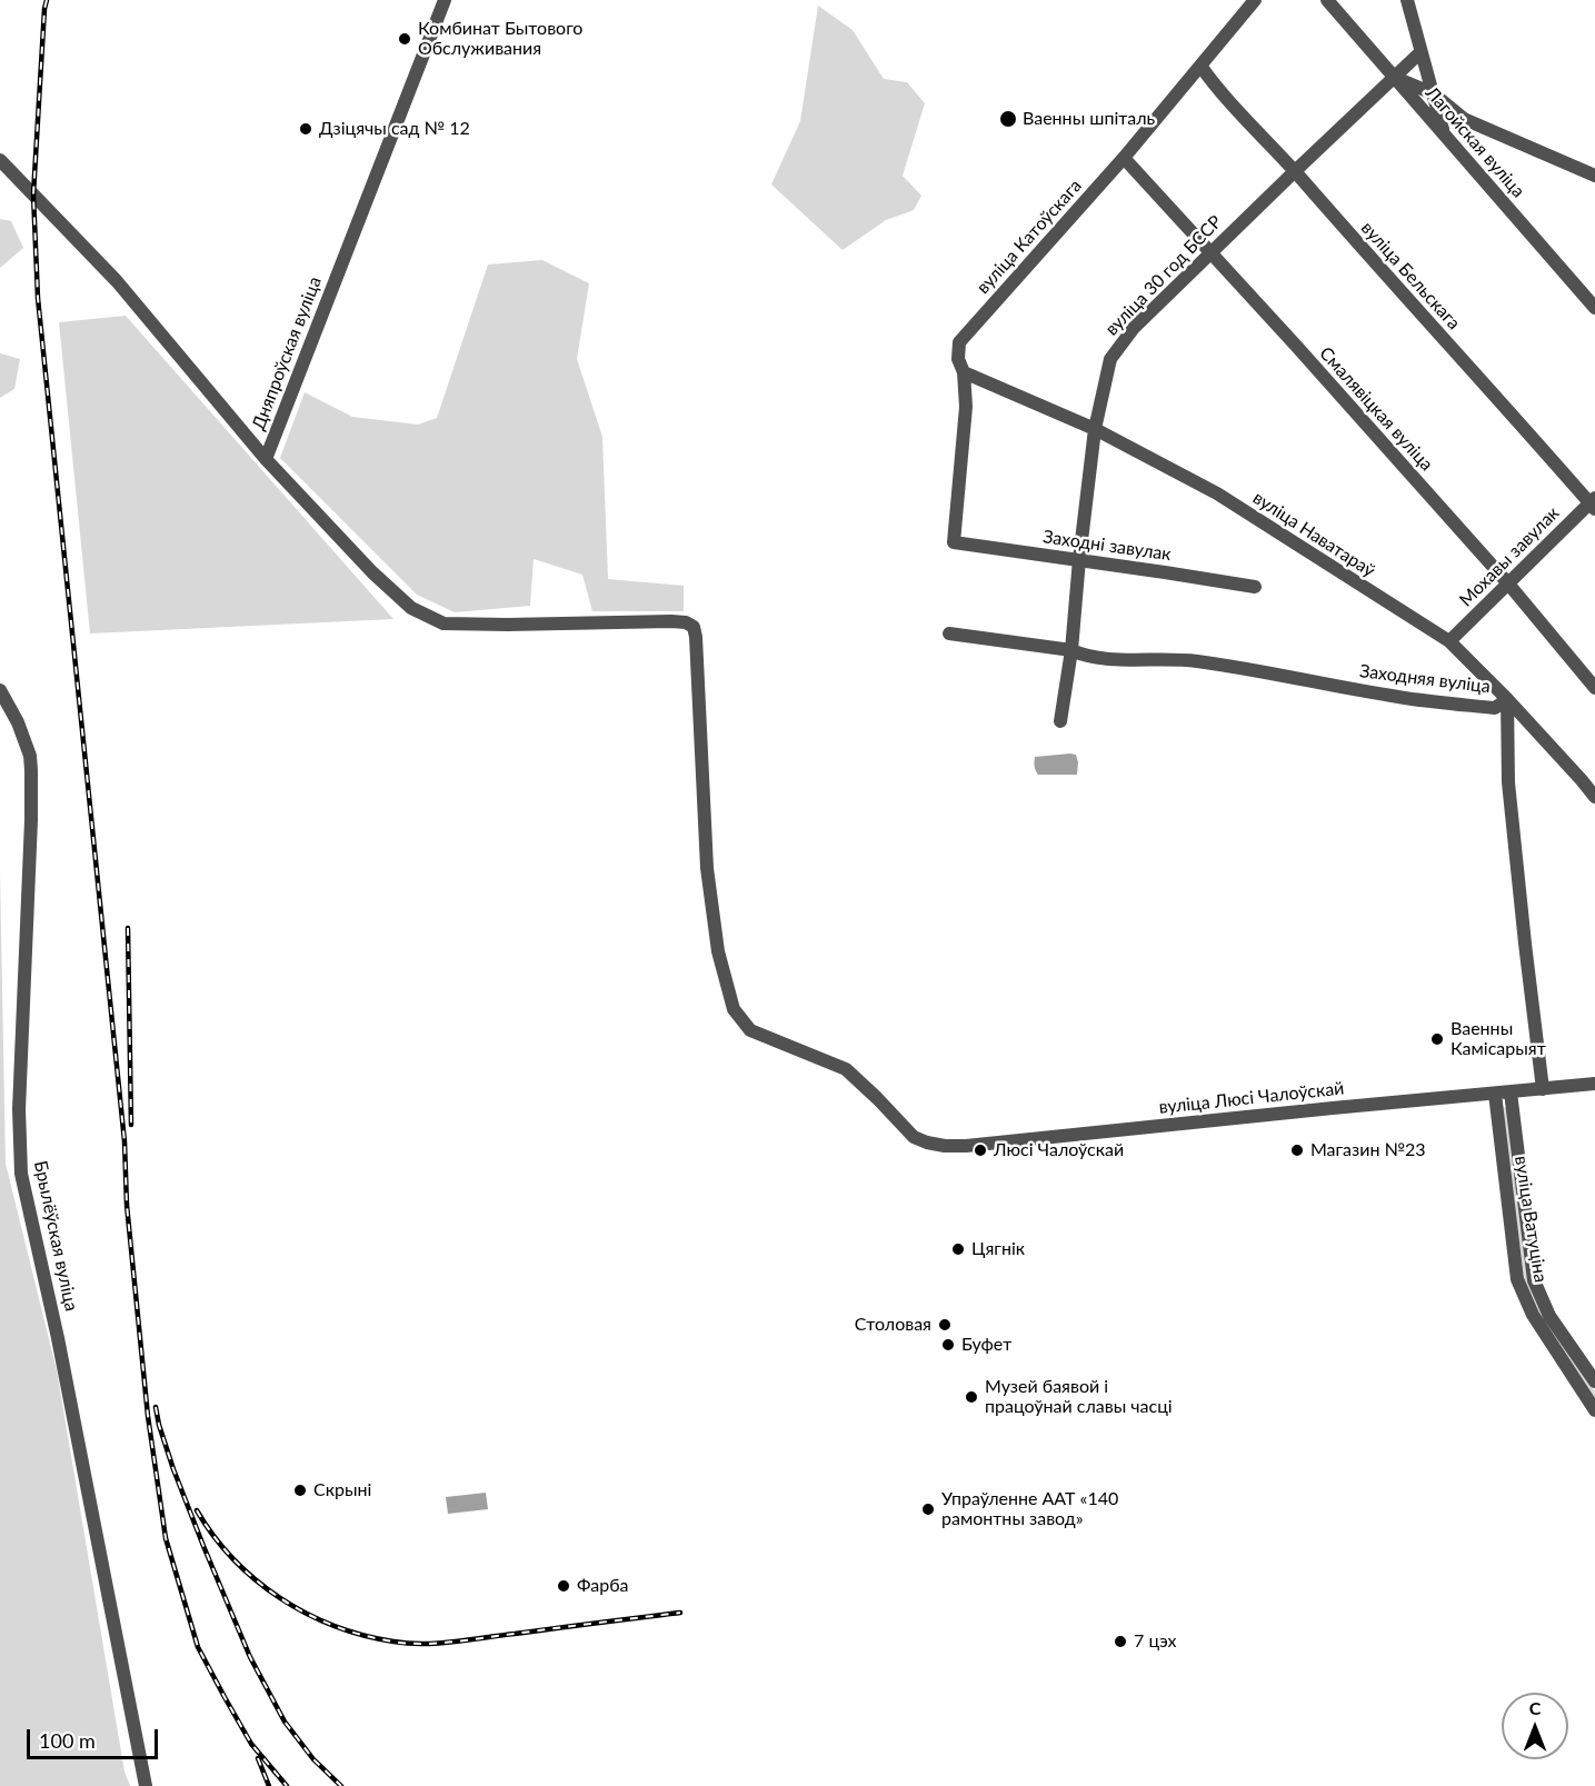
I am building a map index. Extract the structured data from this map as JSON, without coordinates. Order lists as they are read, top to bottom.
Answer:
{
  "streets": {
    "street": [
      "Лагойская вуліца",
      "вуліца Катоўскага",
      "вуліца 30 год БССР",
      "вуліца Бельскага",
      "Дняпроўская вуліца",
      "Смалявіцкая вуліца",
      "вуліца Наватараў",
      "Заходні завулак",
      "Мохавы завулак",
      "Заходняя вуліца",
      "вуліца Люсі Чалоўскай",
      "вуліца Ватуціна",
      "Брылёўская вуліца"
    ]
  },
  "crossings": [
    ["Лагойская вуліца", "вуліца 30 год БССР"],
    ["вуліца Катоўскага", "вуліца Бельскага"],
    ["вуліца Катоўскага", "Смалявіцкая вуліца"],
    ["вуліца Катоўскага", "вуліца Наватараў"],
    ["вуліца Катоўскага", "Заходні завулак"],
    ["вуліца 30 год БССР", "вуліца Бельскага"],
    ["вуліца 30 год БССР", "Смалявіцкая вуліца"],
    ["вуліца 30 год БССР", "вуліца Наватараў"],
    ["вуліца 30 год БССР", "Заходні завулак"],
    ["вуліца 30 год БССР", "Заходняя вуліца"],
    ["вуліца Бельскага", "Мохавы завулак"],
    ["Дняпроўская вуліца", "вуліца Люсі Чалоўскай"],
    ["Смалявіцкая вуліца", "Мохавы завулак"],
    ["вуліца Наватараў", "Мохавы завулак"],
    ["вуліца Наватараў", "Заходняя вуліца"],
    ["Заходняя вуліца", "вуліца Люсі Чалоўскай"],
    ["вуліца Люсі Чалоўскай", "вуліца Ватуціна"]
  ],
  "places": [
    "Комбинат Бытового Обслуживания",
    "Ваенны шпіталь",
    "Дзіцячы сад № 12",
    "Ваенны Камісарыят",
    "Люсі Чалоўскай",
    "Магазин №23",
    "Цягнік",
    "Столовая",
    "Буфет",
    "Музей баявой і працоўнай славы часці",
    "Скрыні",
    "Упраўленне ААТ «140 рамонтны завод»",
    "Фарба",
    "7 цэх"
  ],
  "scale_bar": "100 m",
  "north": "top"
}
